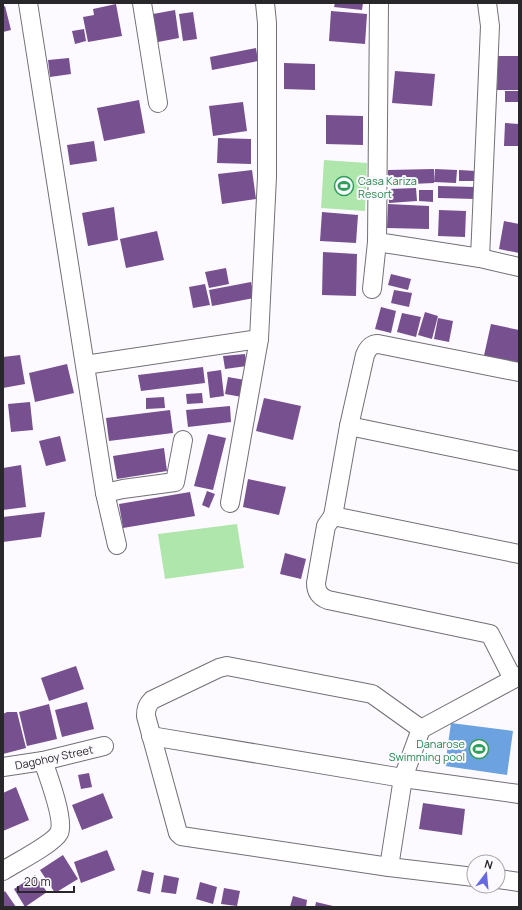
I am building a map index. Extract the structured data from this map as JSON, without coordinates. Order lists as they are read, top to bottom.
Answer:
{
  "streets": {
    "street": ["Dagohoy Street"]
  },
  "places": {
    "sports": ["Casa Kariza Resort", "Danarose Swimming pool"]
  },
  "scale_bar": "20 m",
  "north": "top"
}
